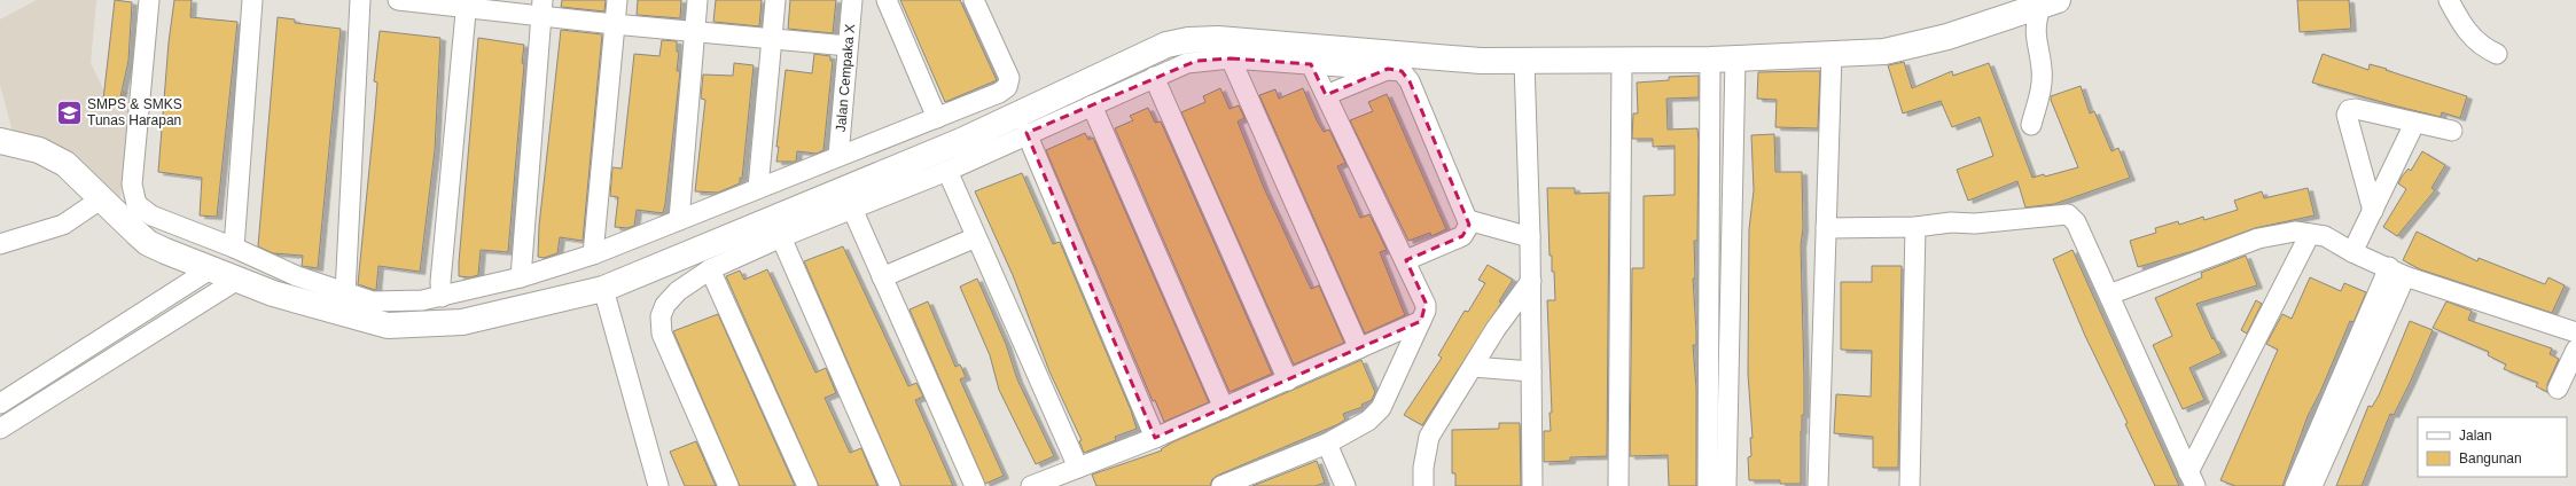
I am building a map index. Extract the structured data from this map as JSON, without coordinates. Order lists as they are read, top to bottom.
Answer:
{
  "streets": {
    "street": ["Jalan Cempaka X"]
  },
  "places": {
    "school or university": ["SMPS & SMKS Tunas Harapan"]
  },
  "legend": ["Jalan", "Bangunan"]
}
